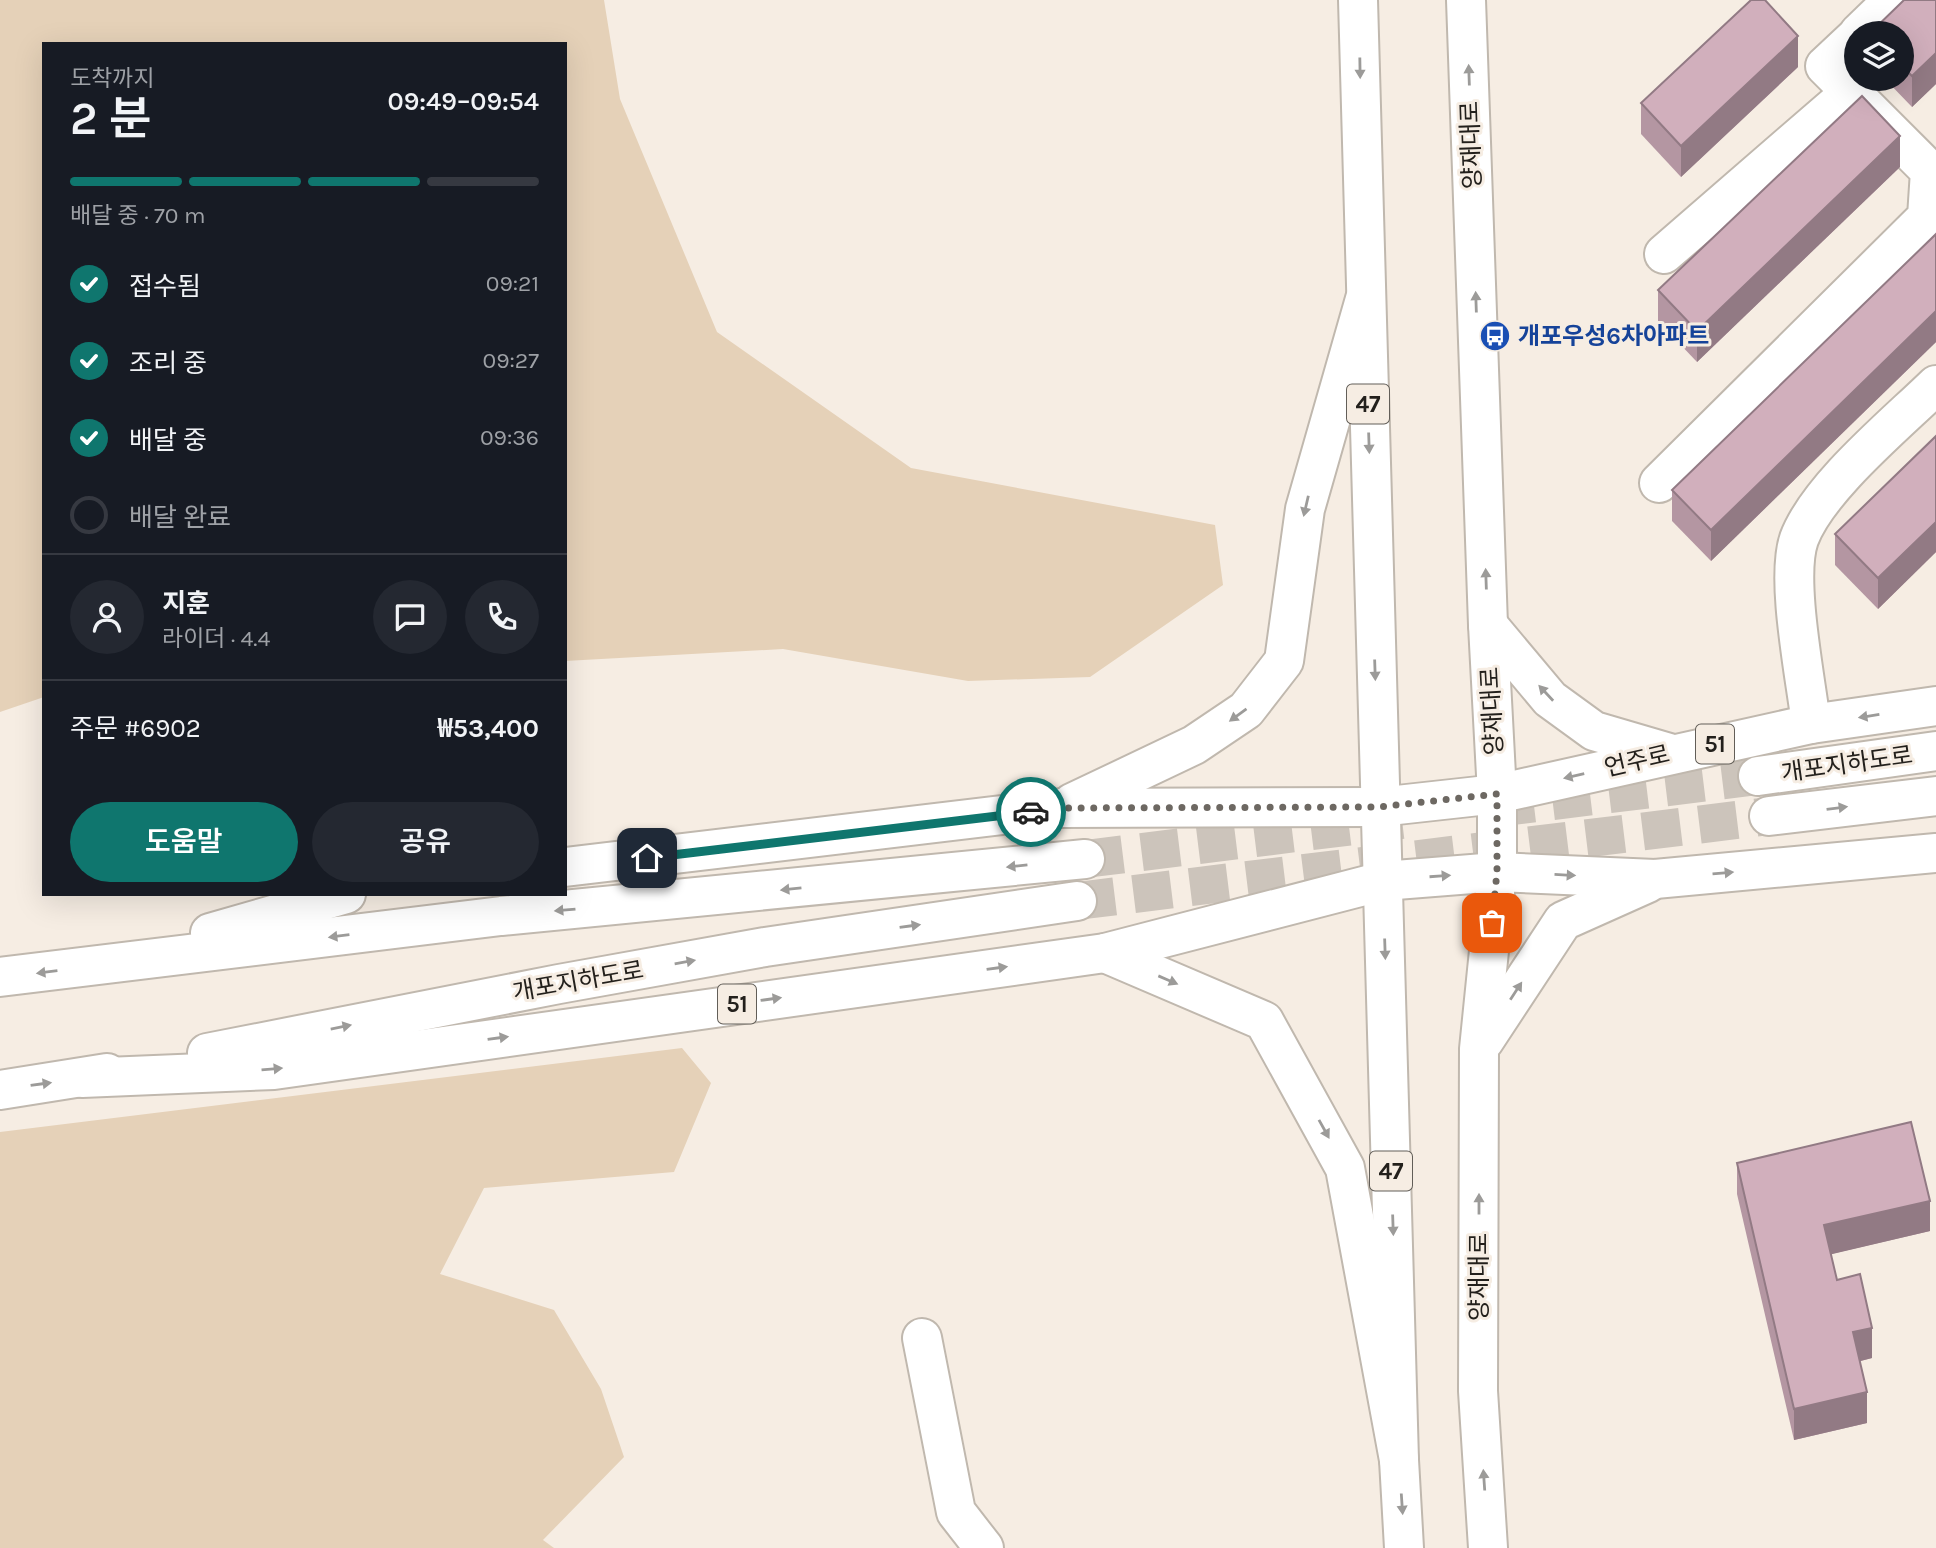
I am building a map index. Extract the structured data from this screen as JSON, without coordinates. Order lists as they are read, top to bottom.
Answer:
{
  "streets": {
    "main road": [
      "양재대로",
      "47",
      "51",
      "언주로",
      "개포지하도로"
    ]
  },
  "crossings": [
    ["양재대로", "언주로"],
    ["47", "51"],
    ["47", "언주로"],
    ["51", "언주로"],
    ["51", "개포지하도로"]
  ],
  "places": {
    "bus stop": ["개포우성6차아파트"]
  },
  "page": {
    "heading": ["2 분", "도착까지", "09:49–09:54"],
    "panel": [
      "지훈",
      "라이더 · 4.4",
      "주문 #6902",
      "₩53,400"
    ],
    "bar": "배달 중 · 70 m",
    "list": [
      ["접수됨", "09:21"],
      ["조리 중", "09:27"],
      ["배달 중", "09:36"],
      "배달 완료"
    ],
    "buttons": ["도움말", "공유"]
  }
}
